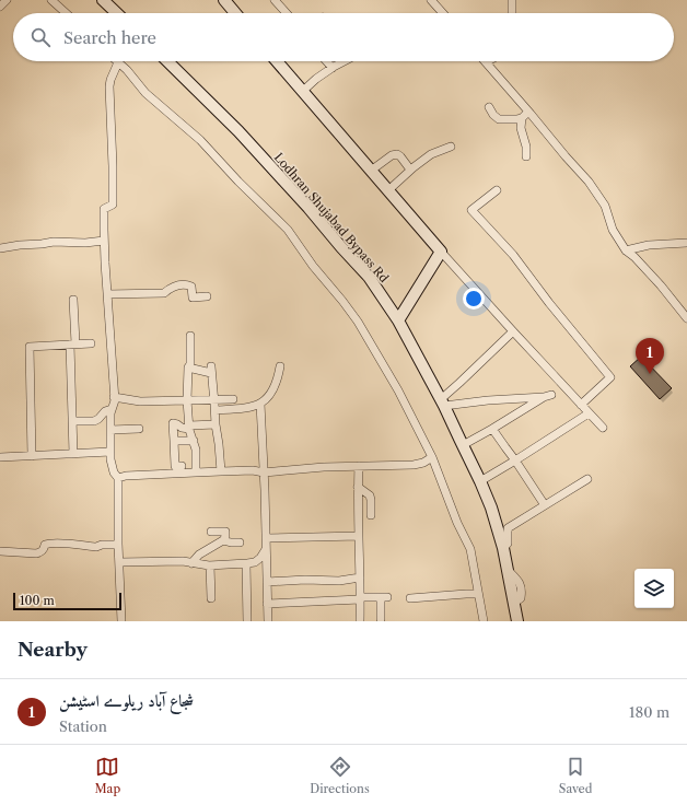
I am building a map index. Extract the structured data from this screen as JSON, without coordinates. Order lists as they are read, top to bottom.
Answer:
{
  "streets": {
    "street": ["Lodhran Shujabad Bypass Rd"]
  },
  "scale_bar": "100 m",
  "page": {
    "search": "Search here",
    "pins": "1",
    "scale": "100 m",
    "heading": "Nearby",
    "list": [
      {
        "mark": "1",
        "name": "شجاع آباد ریلوے اسٹیشن",
        "note": "Station",
        "value": "180 m"
      }
    ],
    "nav": ["Map", "Directions", "Saved"]
  }
}
